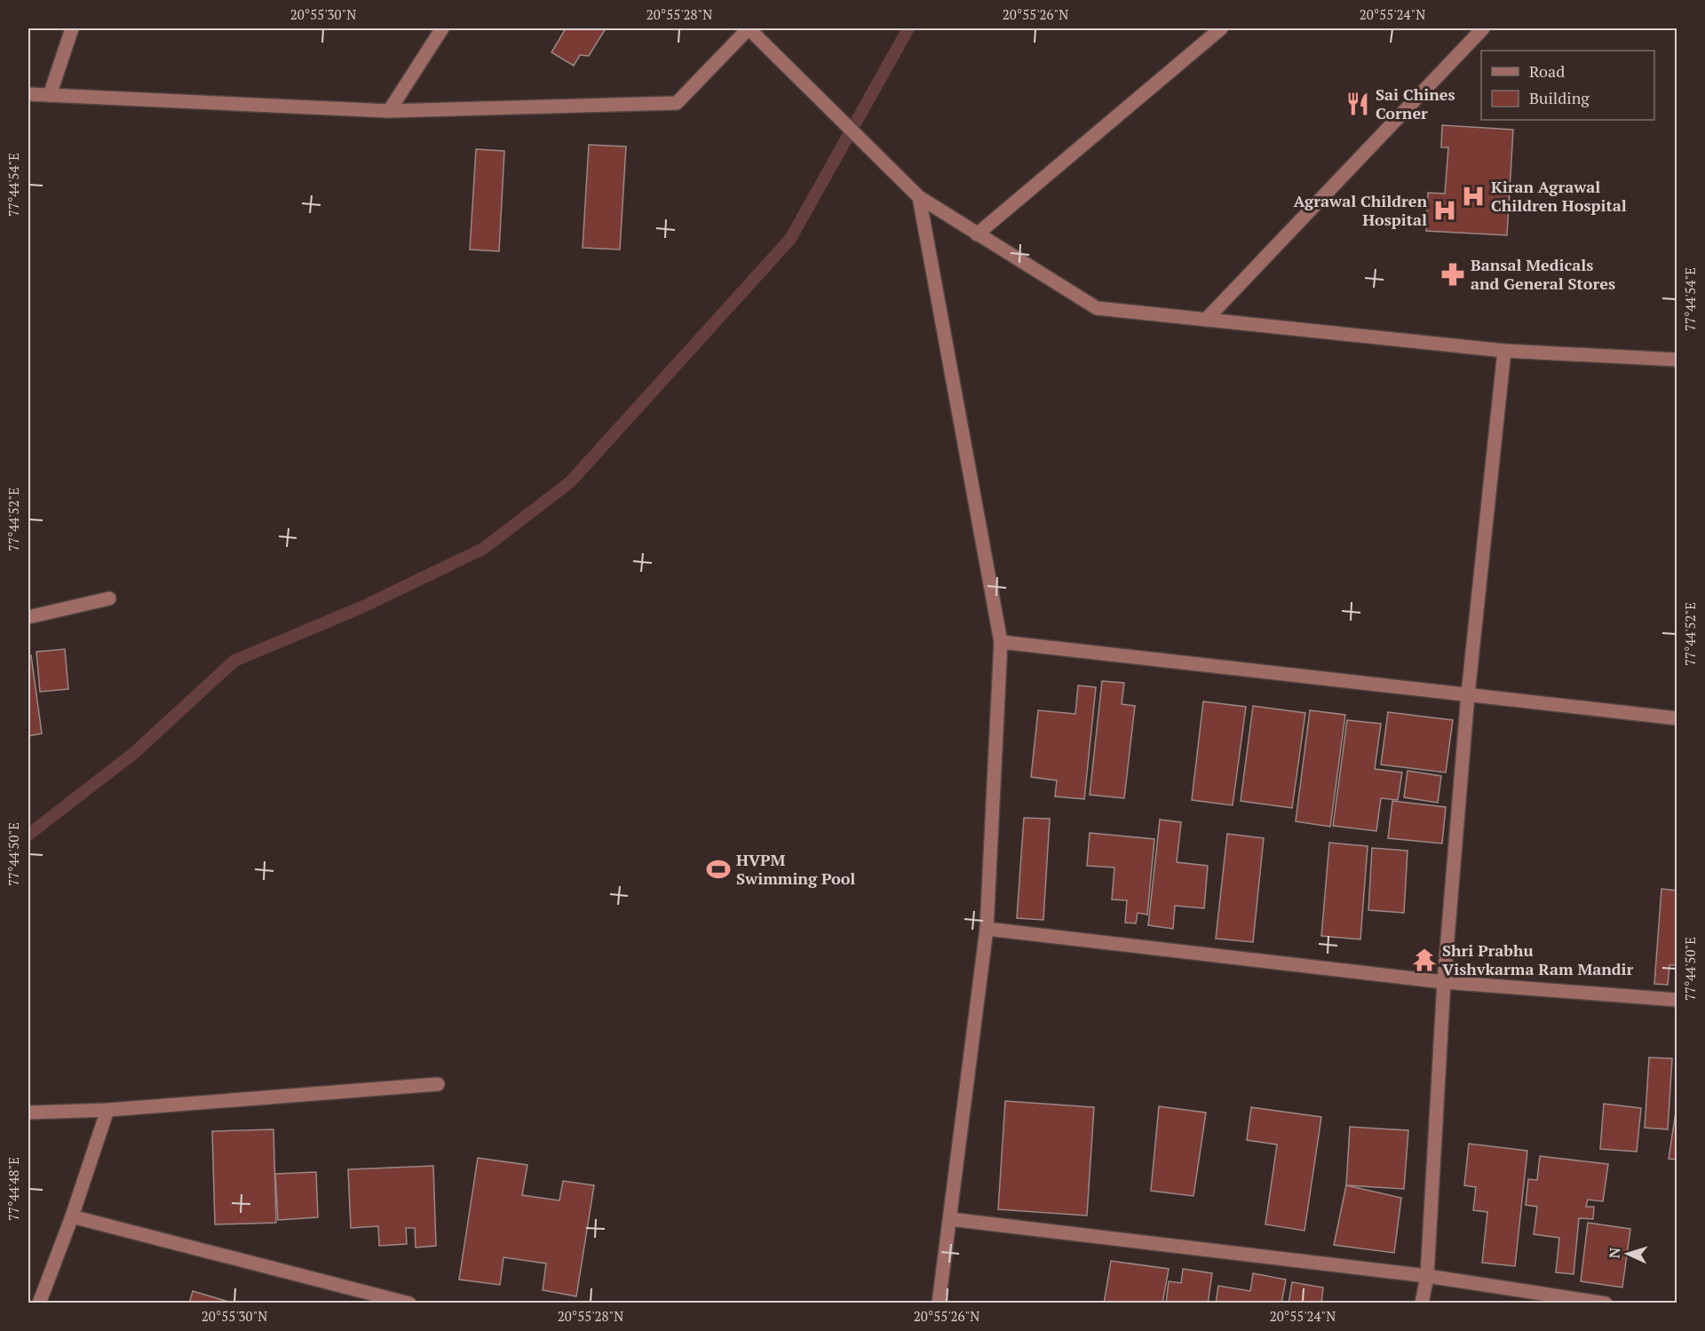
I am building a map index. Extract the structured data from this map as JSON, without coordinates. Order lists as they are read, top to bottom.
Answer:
{
  "places": {
    "restaurant": ["Sai Chines Corner"],
    "hospital": ["Kiran Agrawal Children Hospital", "Agrawal Children Hospital"],
    "pharmacy": ["Bansal Medicals and General Stores"],
    "sports": ["HVPM Swimming Pool"],
    "temple": ["Shri Prabhu Vishvkarma Ram Mandir"]
  },
  "legend": ["Road", "Building"],
  "north": "left",
  "coordinates": [
    "20°55'30\"N",
    "20°55'28\"N",
    "20°55'26\"N",
    "20°55'24\"N",
    "77°44'54\"E",
    "77°44'52\"E",
    "77°44'50\"E",
    "77°44'48\"E"
  ]
}
